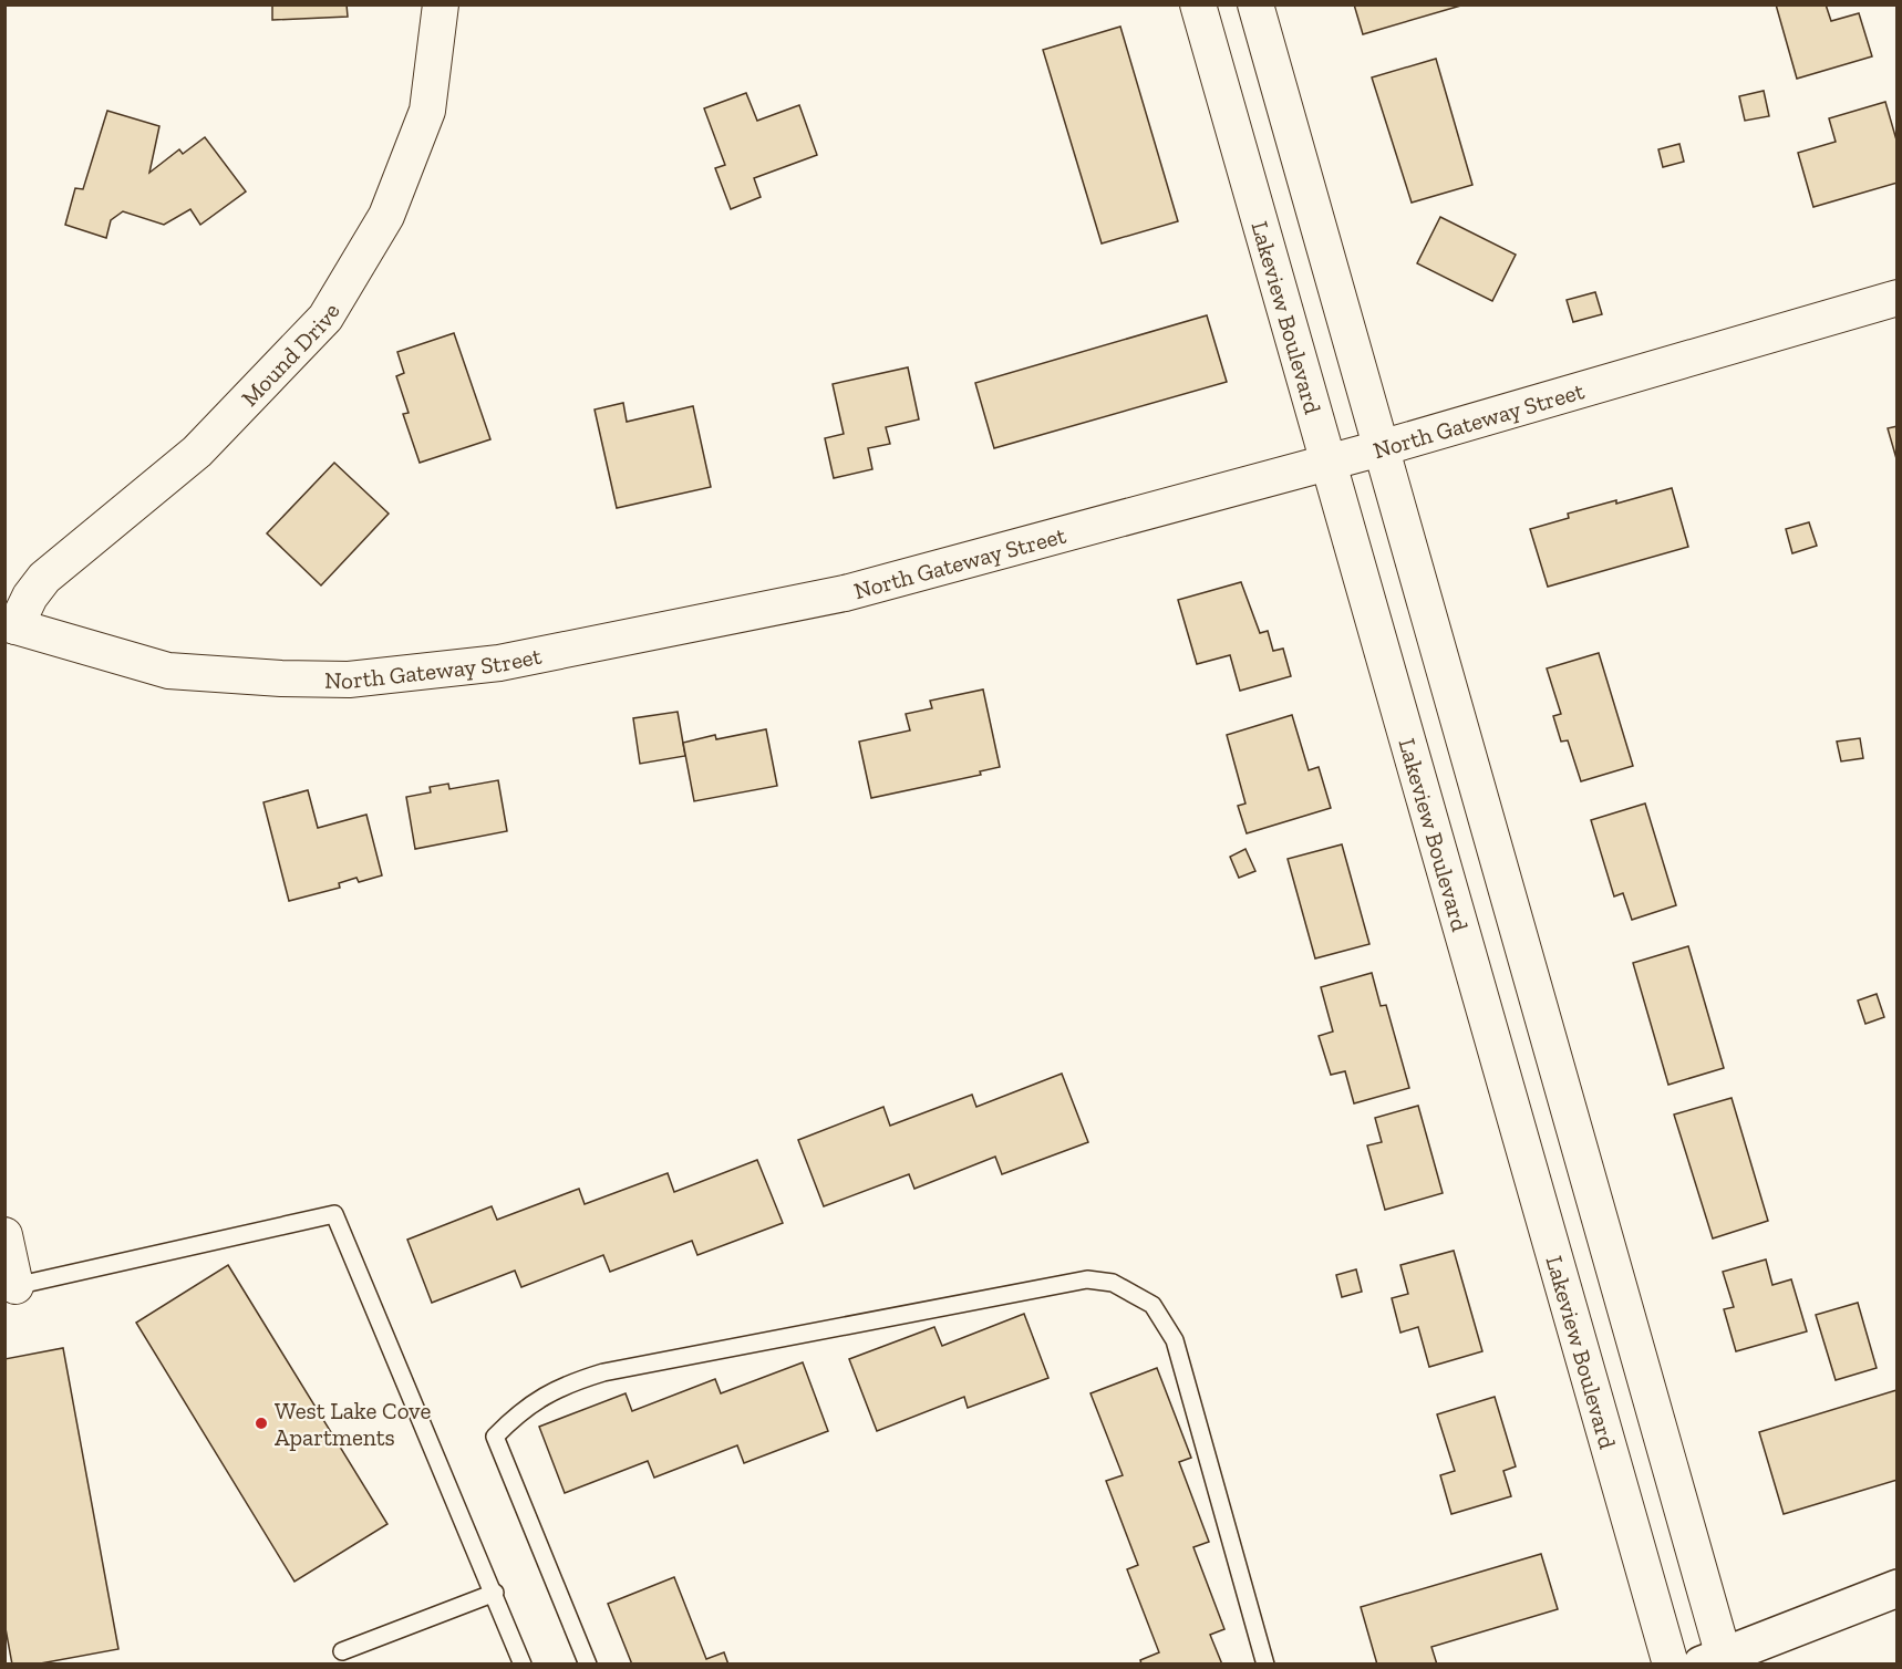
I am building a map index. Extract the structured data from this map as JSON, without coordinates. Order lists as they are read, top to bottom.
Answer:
{
  "streets": {
    "street": ["Lakeview Boulevard", "Mound Drive", "North Gateway Street"]
  },
  "crossings": [
    ["Lakeview Boulevard", "North Gateway Street"],
    ["Mound Drive", "North Gateway Street"]
  ],
  "places": ["West Lake Cove Apartments"]
}
